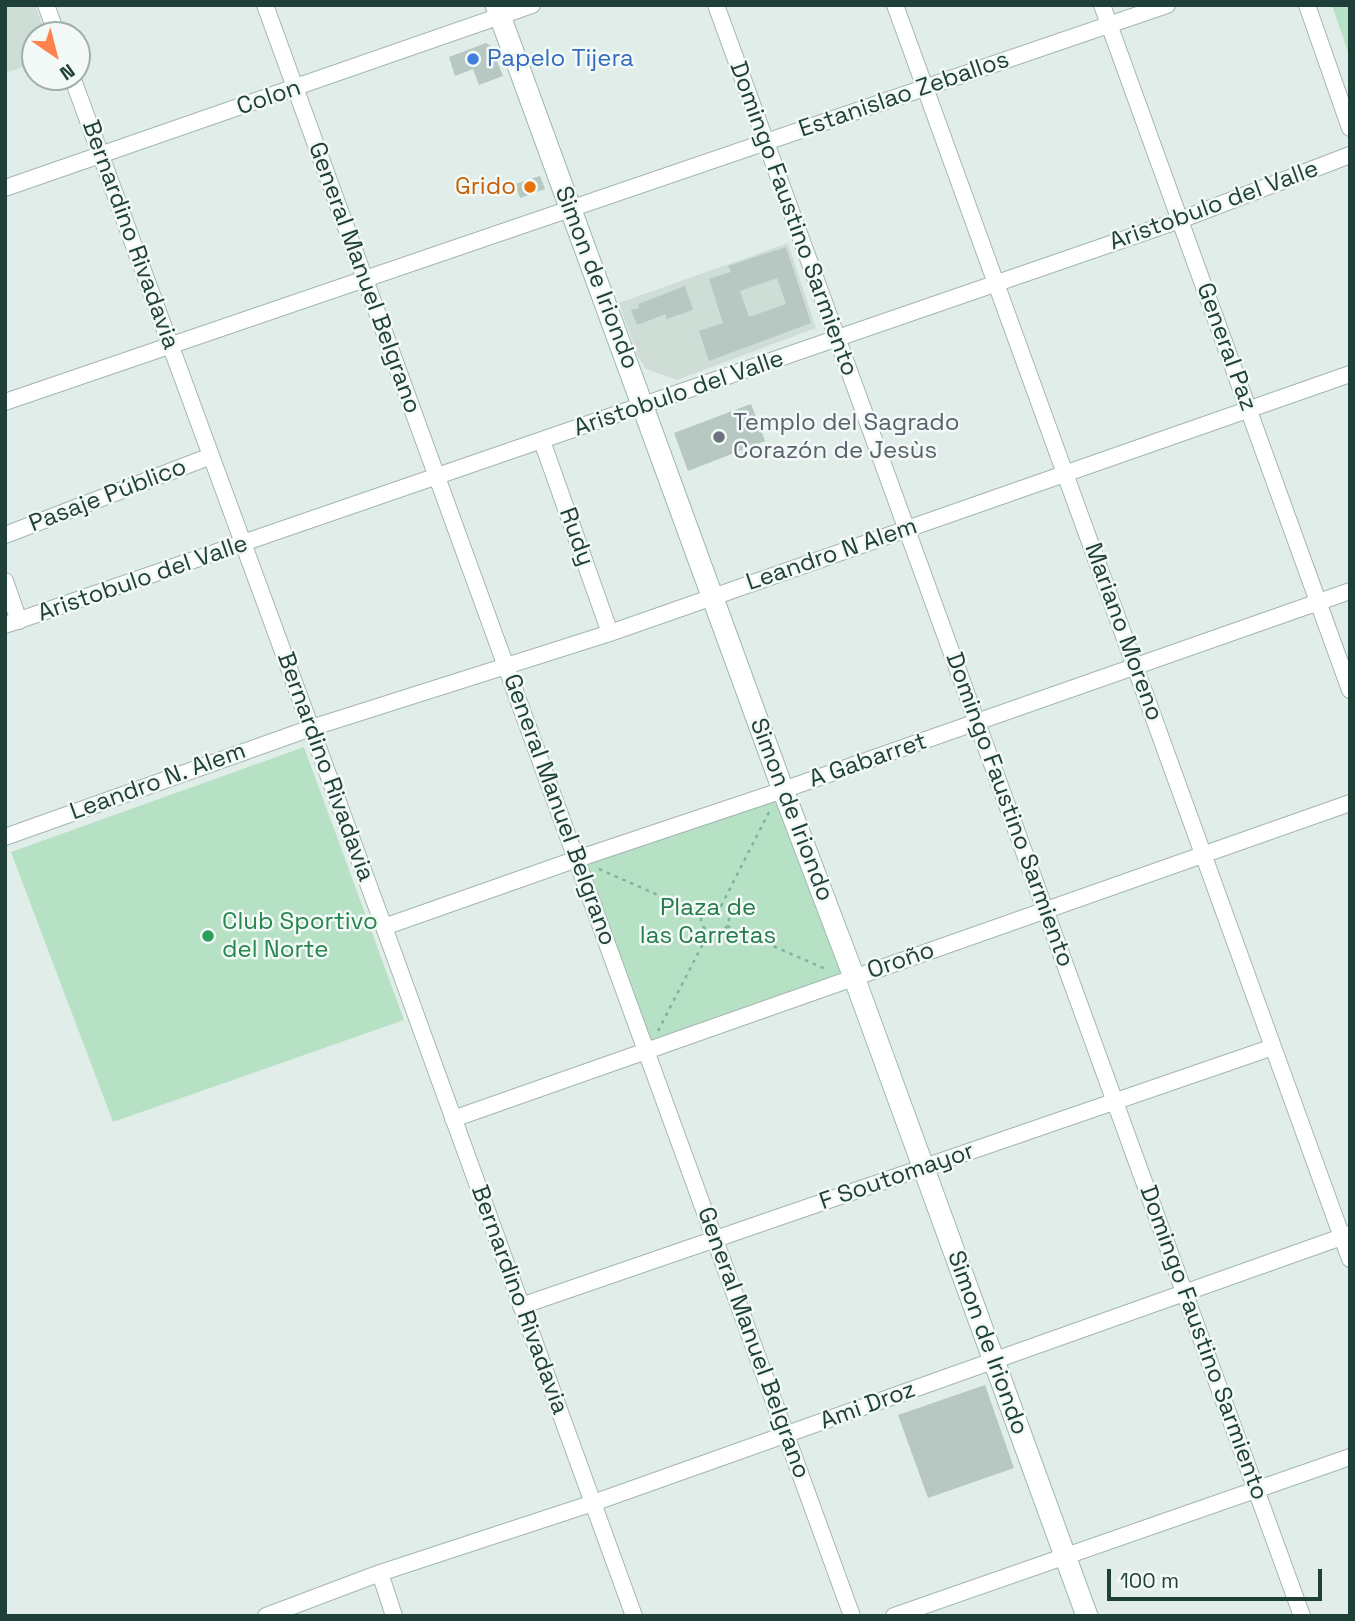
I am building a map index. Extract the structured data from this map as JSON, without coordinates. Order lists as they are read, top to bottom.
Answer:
{
  "streets": {
    "main road": ["Simon de Iriondo"],
    "street": [
      "Estanislao Zeballos",
      "Colon",
      "Aristobulo del Valle",
      "Domingo Faustino Sarmiento",
      "Bernardino Rivadavia",
      "General Manuel Belgrano",
      "General Paz",
      "Pasaje Público",
      "Rudy",
      "Leandro N Alem",
      "Mariano Moreno",
      "A Gabarret",
      "Leandro N. Alem",
      "Oroño",
      "F Soutomayor",
      "Ami Droz"
    ]
  },
  "crossings": [
    ["Estanislao Zeballos", "Domingo Faustino Sarmiento"],
    ["Estanislao Zeballos", "Bernardino Rivadavia"],
    ["Estanislao Zeballos", "General Manuel Belgrano"],
    ["Estanislao Zeballos", "Simon de Iriondo"],
    ["Estanislao Zeballos", "General Paz"],
    ["Estanislao Zeballos", "Mariano Moreno"],
    ["Colon", "Bernardino Rivadavia"],
    ["Colon", "General Manuel Belgrano"],
    ["Colon", "Simon de Iriondo"],
    ["Aristobulo del Valle", "Domingo Faustino Sarmiento"],
    ["Aristobulo del Valle", "Bernardino Rivadavia"],
    ["Aristobulo del Valle", "General Manuel Belgrano"],
    ["Aristobulo del Valle", "Simon de Iriondo"],
    ["Aristobulo del Valle", "General Paz"],
    ["Aristobulo del Valle", "Rudy"],
    ["Aristobulo del Valle", "Mariano Moreno"],
    ["Domingo Faustino Sarmiento", "Leandro N Alem"],
    ["Domingo Faustino Sarmiento", "A Gabarret"],
    ["Domingo Faustino Sarmiento", "Oroño"],
    ["Domingo Faustino Sarmiento", "F Soutomayor"],
    ["Domingo Faustino Sarmiento", "Ami Droz"],
    ["Bernardino Rivadavia", "Pasaje Público"],
    ["Bernardino Rivadavia", "Leandro N Alem"],
    ["Bernardino Rivadavia", "A Gabarret"],
    ["Bernardino Rivadavia", "Leandro N. Alem"],
    ["Bernardino Rivadavia", "Oroño"],
    ["Bernardino Rivadavia", "F Soutomayor"],
    ["Bernardino Rivadavia", "Ami Droz"],
    ["General Manuel Belgrano", "Leandro N Alem"],
    ["General Manuel Belgrano", "A Gabarret"],
    ["General Manuel Belgrano", "Oroño"],
    ["General Manuel Belgrano", "F Soutomayor"],
    ["General Manuel Belgrano", "Ami Droz"],
    ["Simon de Iriondo", "Leandro N Alem"],
    ["Simon de Iriondo", "A Gabarret"],
    ["Simon de Iriondo", "Oroño"],
    ["Simon de Iriondo", "F Soutomayor"],
    ["Simon de Iriondo", "Ami Droz"],
    ["General Paz", "Leandro N Alem"],
    ["General Paz", "A Gabarret"],
    ["Rudy", "Leandro N Alem"],
    ["Leandro N Alem", "Mariano Moreno"],
    ["Leandro N Alem", "Leandro N. Alem"],
    ["Mariano Moreno", "A Gabarret"],
    ["Mariano Moreno", "Oroño"],
    ["Mariano Moreno", "F Soutomayor"],
    ["Mariano Moreno", "Ami Droz"]
  ],
  "parks": ["Plaza de las Carretas"],
  "places": [
    "Papelo Tijera",
    "Grido",
    "Templo del Sagrado Corazón de Jesùs",
    "Club Sportivo del Norte"
  ],
  "scale_bar": "100 m",
  "north": "bottom right"
}
